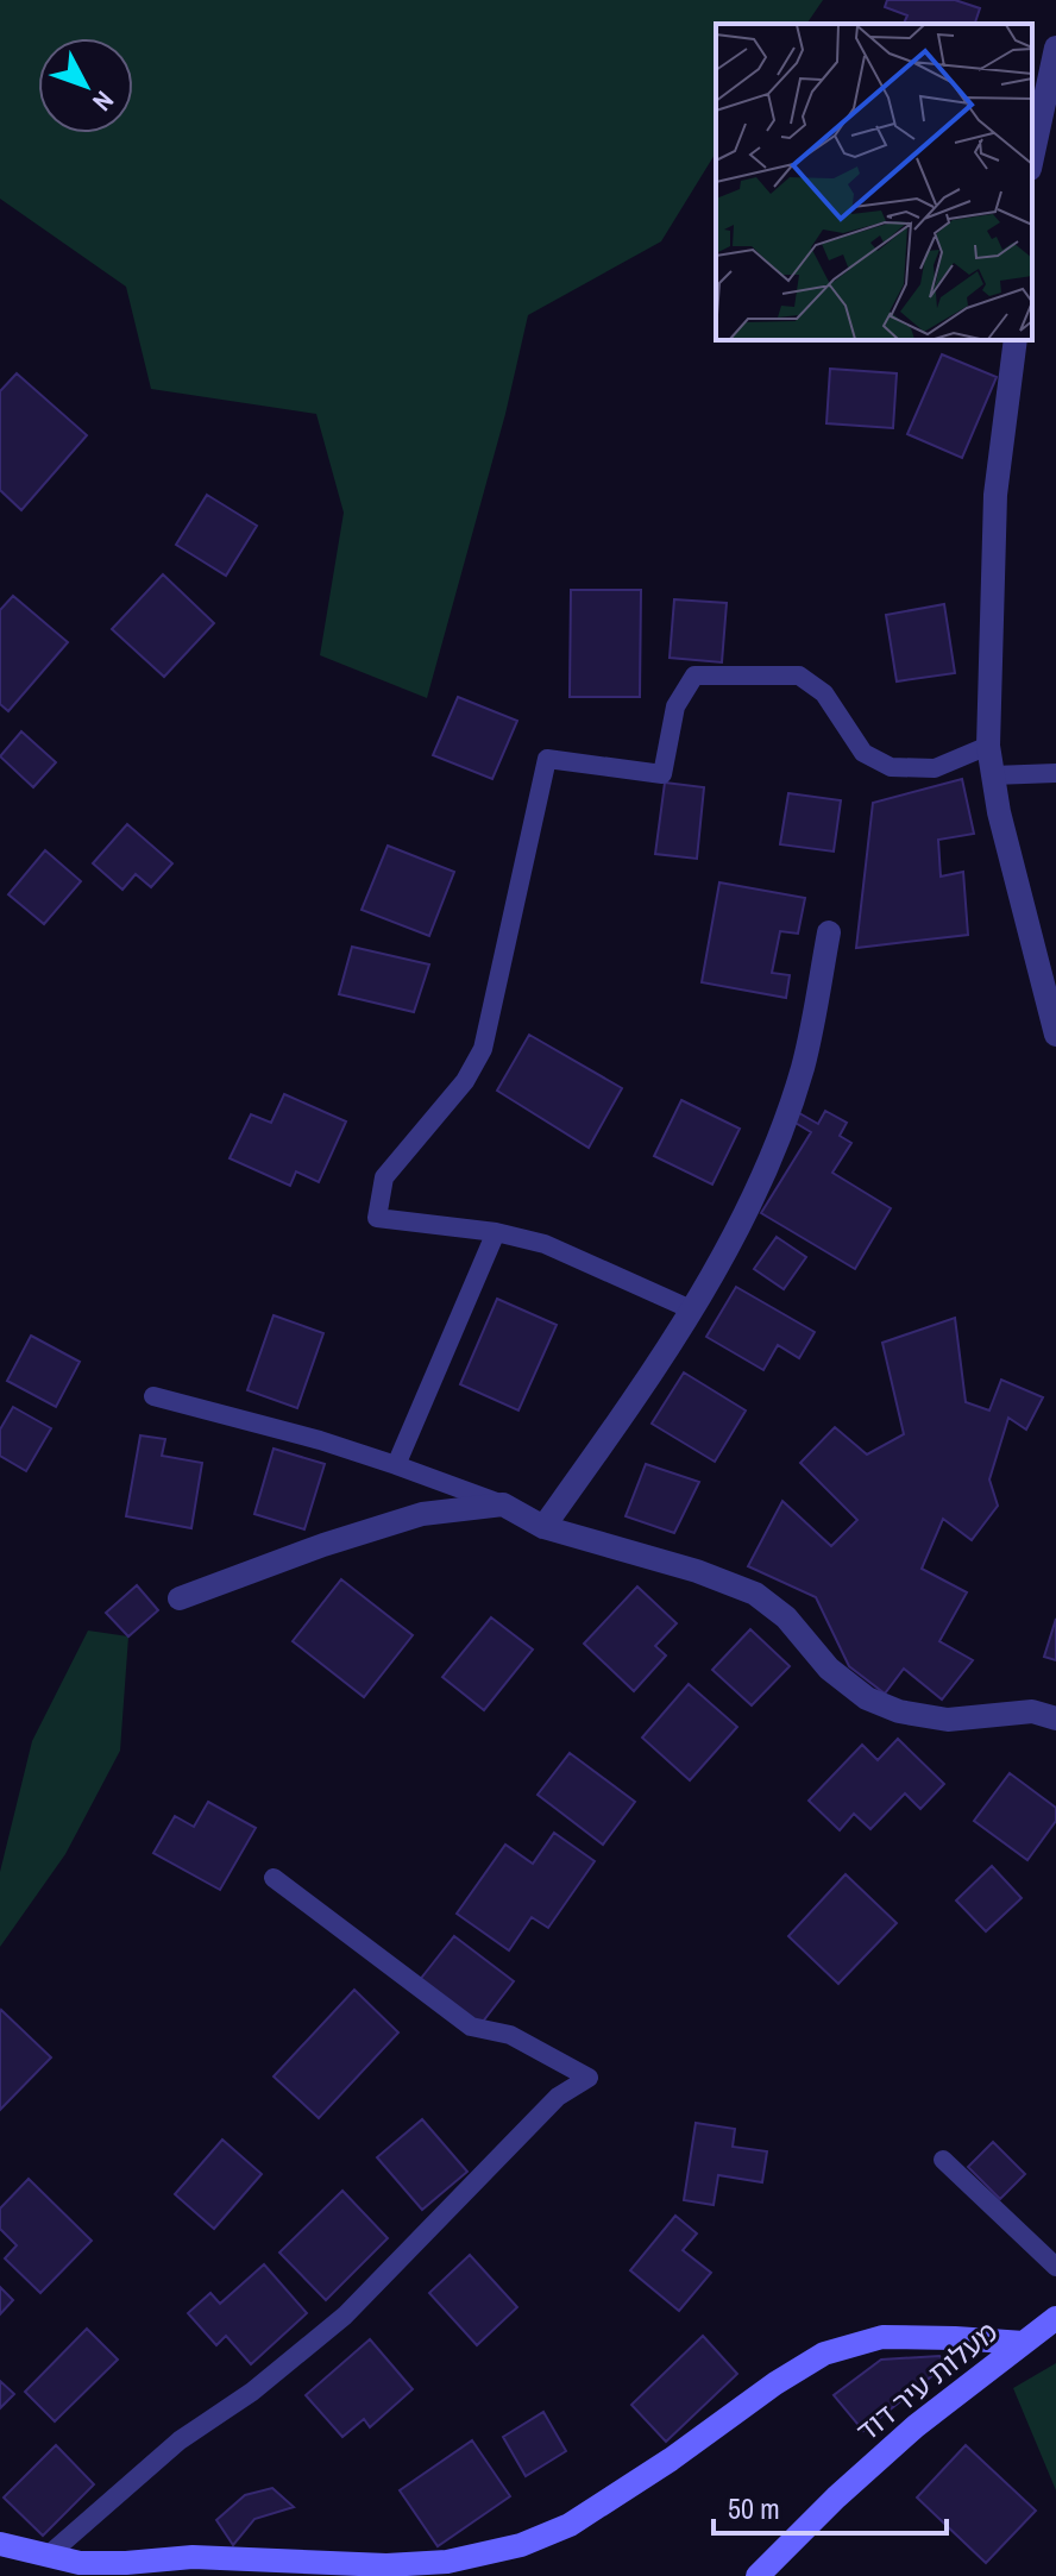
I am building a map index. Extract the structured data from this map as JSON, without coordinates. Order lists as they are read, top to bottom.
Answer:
{
  "streets": {
    "street": ["מעלות עיר דוד"]
  },
  "scale_bar": "50 m",
  "north": "bottom right"
}
